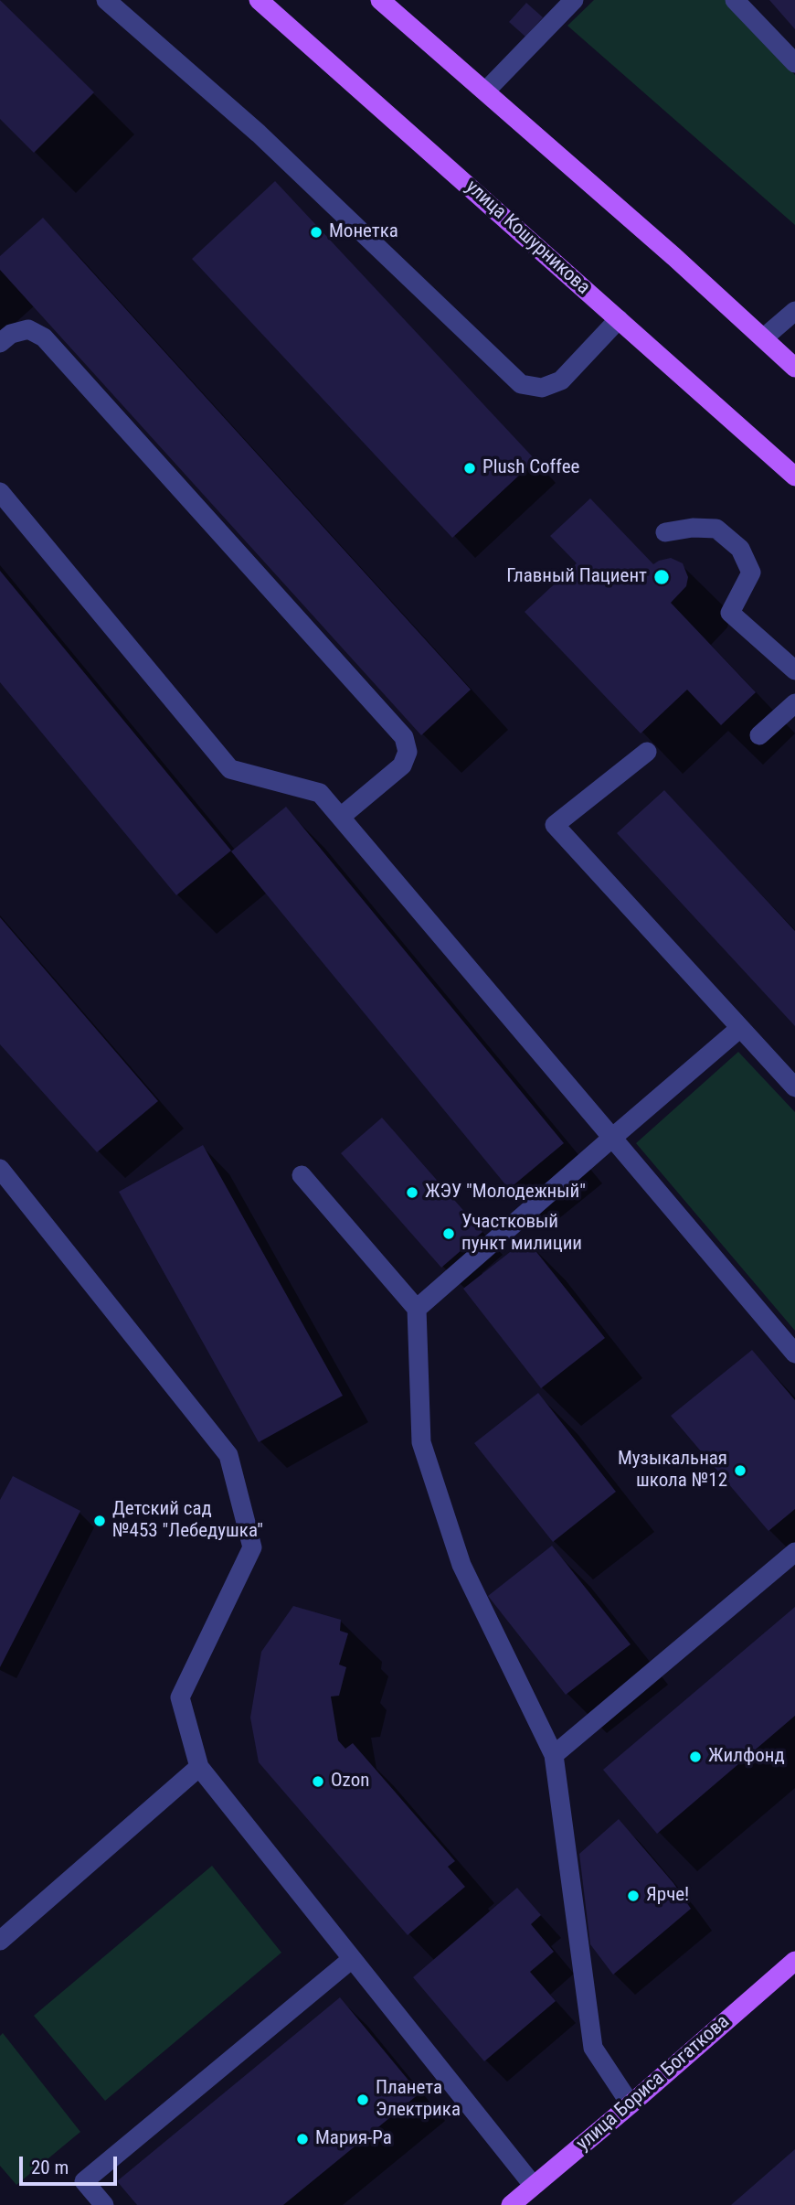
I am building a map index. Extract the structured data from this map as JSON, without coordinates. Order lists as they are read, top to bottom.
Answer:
{
  "streets": {
    "main road": ["улица Кошурникова", "улица Бориса Богаткова"]
  },
  "places": [
    "Монетка",
    "Plush Coffee",
    "Главный Пациент",
    "ЖЭУ \"Молодежный\"",
    "Участковый пункт милиции",
    "Музыкальная школа №12",
    "Детский сад №453 \"Лебедушка\"",
    "Жилфонд",
    "Ozon",
    "Ярче!",
    "Планета Электрика",
    "Мария-Ра"
  ],
  "scale_bar": "20 m"
}
